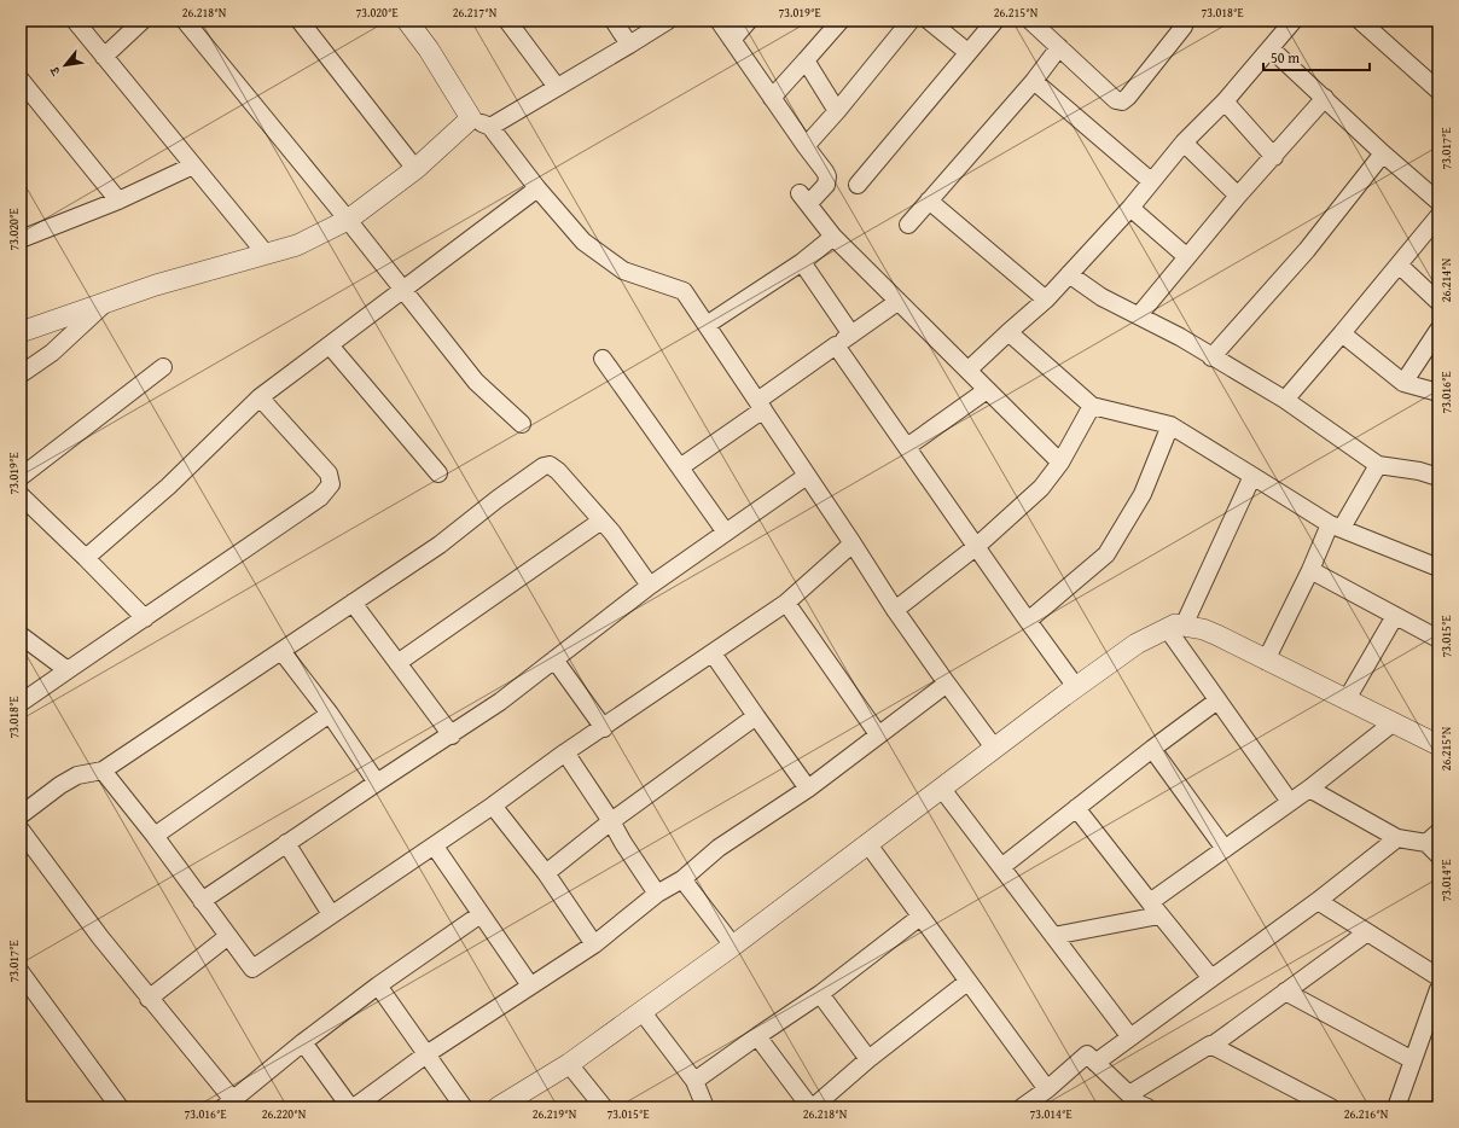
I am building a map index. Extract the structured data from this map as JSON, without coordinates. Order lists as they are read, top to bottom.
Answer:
{
  "scale_bar": "50 m",
  "north": "bottom left",
  "coordinates": [
    "26.218°N",
    "73.020°E",
    "26.217°N",
    "73.019°E",
    "26.215°N",
    "73.018°E",
    "73.017°E",
    "26.214°N",
    "73.016°E",
    "73.015°E",
    "73.014°E",
    "26.220°N",
    "26.219°N",
    "26.216°N"
  ]
}
